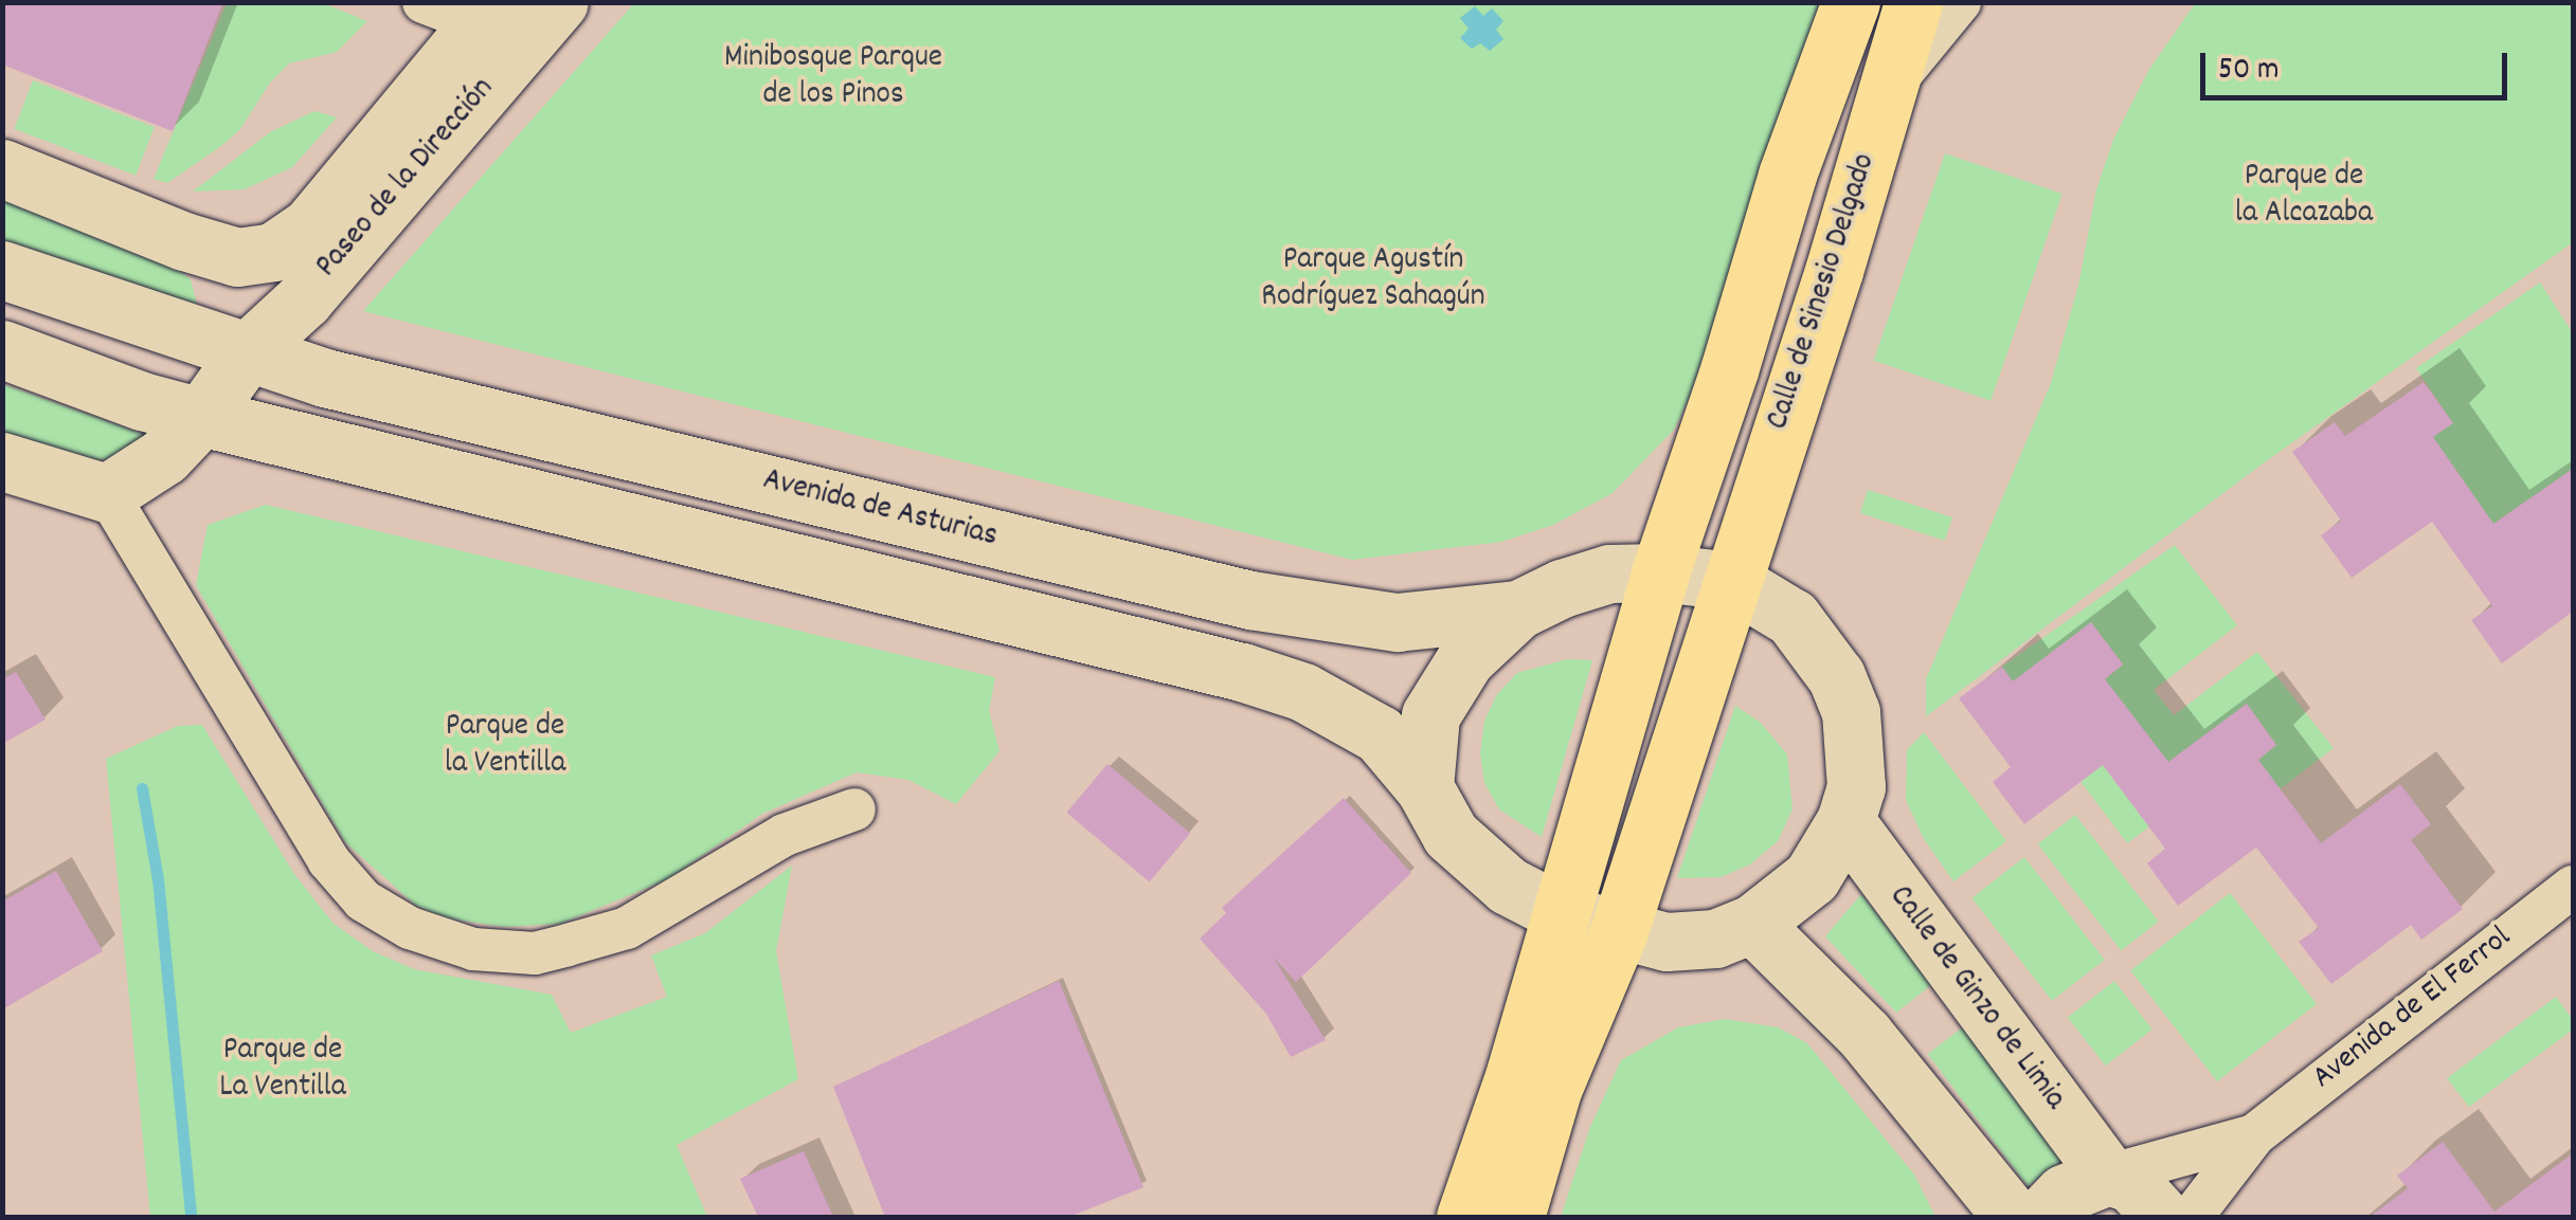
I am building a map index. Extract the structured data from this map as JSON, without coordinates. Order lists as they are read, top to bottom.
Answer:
{
  "streets": {
    "main road": [
      "Paseo de la Dirección",
      "Calle de Sinesio Delgado",
      "Avenida de Asturias",
      "Calle de Ginzo de Limia"
    ],
    "street": ["Avenida de El Ferrol"]
  },
  "crossings": [
    ["Paseo de la Dirección", "Avenida de Asturias"],
    ["Calle de Ginzo de Limia", "Avenida de El Ferrol"]
  ],
  "parks": [
    "Minibosque Parque de los Pinos",
    "Parque de la Alcazaba",
    "Parque Agustín Rodríguez Sahagún",
    "Parque de la Ventilla",
    "Parque de La Ventilla"
  ],
  "scale_bar": "50 m"
}
